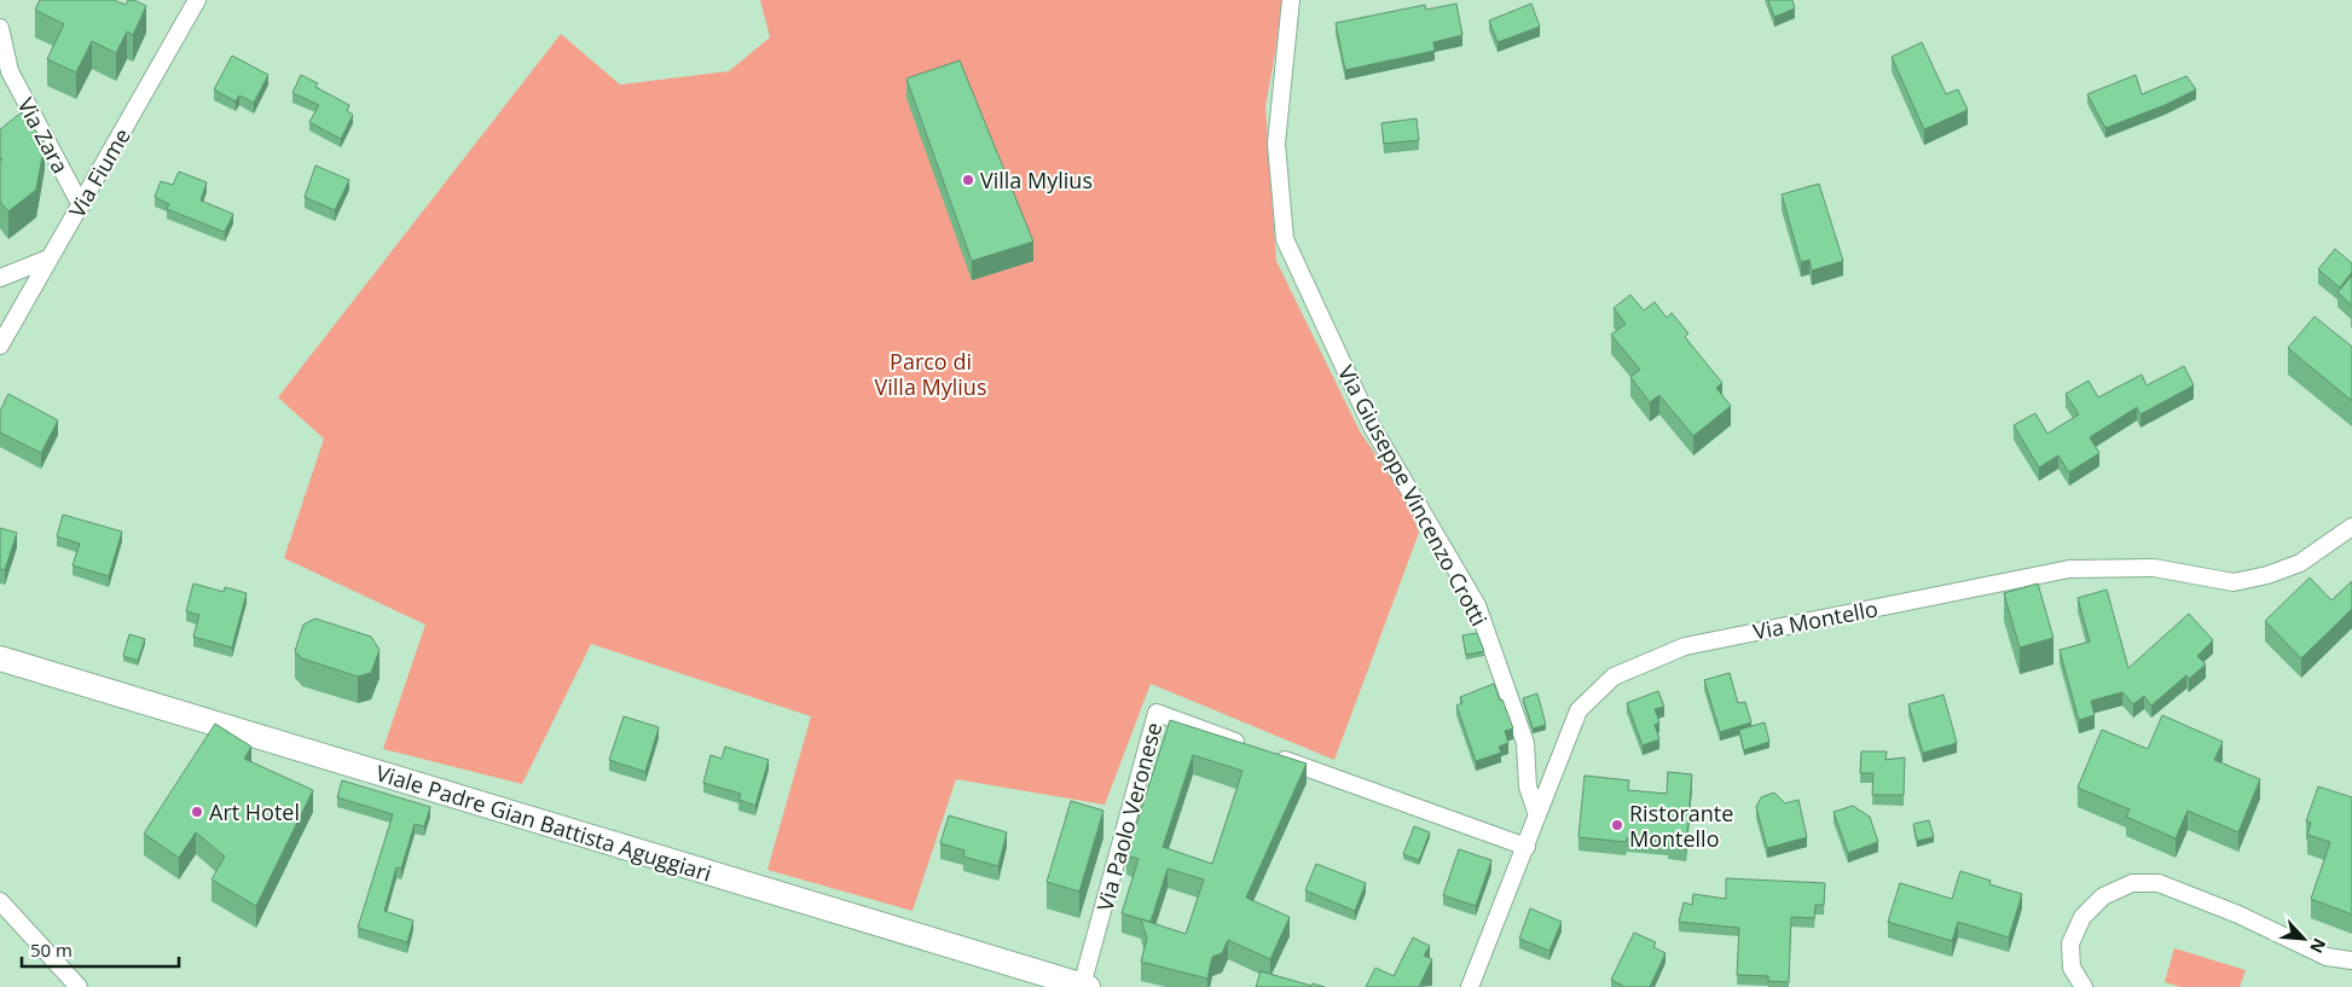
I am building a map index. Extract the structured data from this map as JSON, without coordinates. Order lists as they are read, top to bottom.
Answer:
{
  "streets": {
    "main road": ["Viale Padre Gian Battista Aguggiari"],
    "street": [
      "Via Zara",
      "Via Fiume",
      "Via Giuseppe Vincenzo Crotti",
      "Via Montello",
      "Via Paolo Veronese"
    ]
  },
  "crossings": [
    ["Via Zara", "Via Fiume"],
    ["Via Giuseppe Vincenzo Crotti", "Via Montello"],
    ["Via Paolo Veronese", "Viale Padre Gian Battista Aguggiari"]
  ],
  "parks": ["Parco di Villa Mylius"],
  "places": ["Villa Mylius", "Art Hotel", "Ristorante Montello"],
  "scale_bar": "50 m",
  "north": "bottom right"
}
